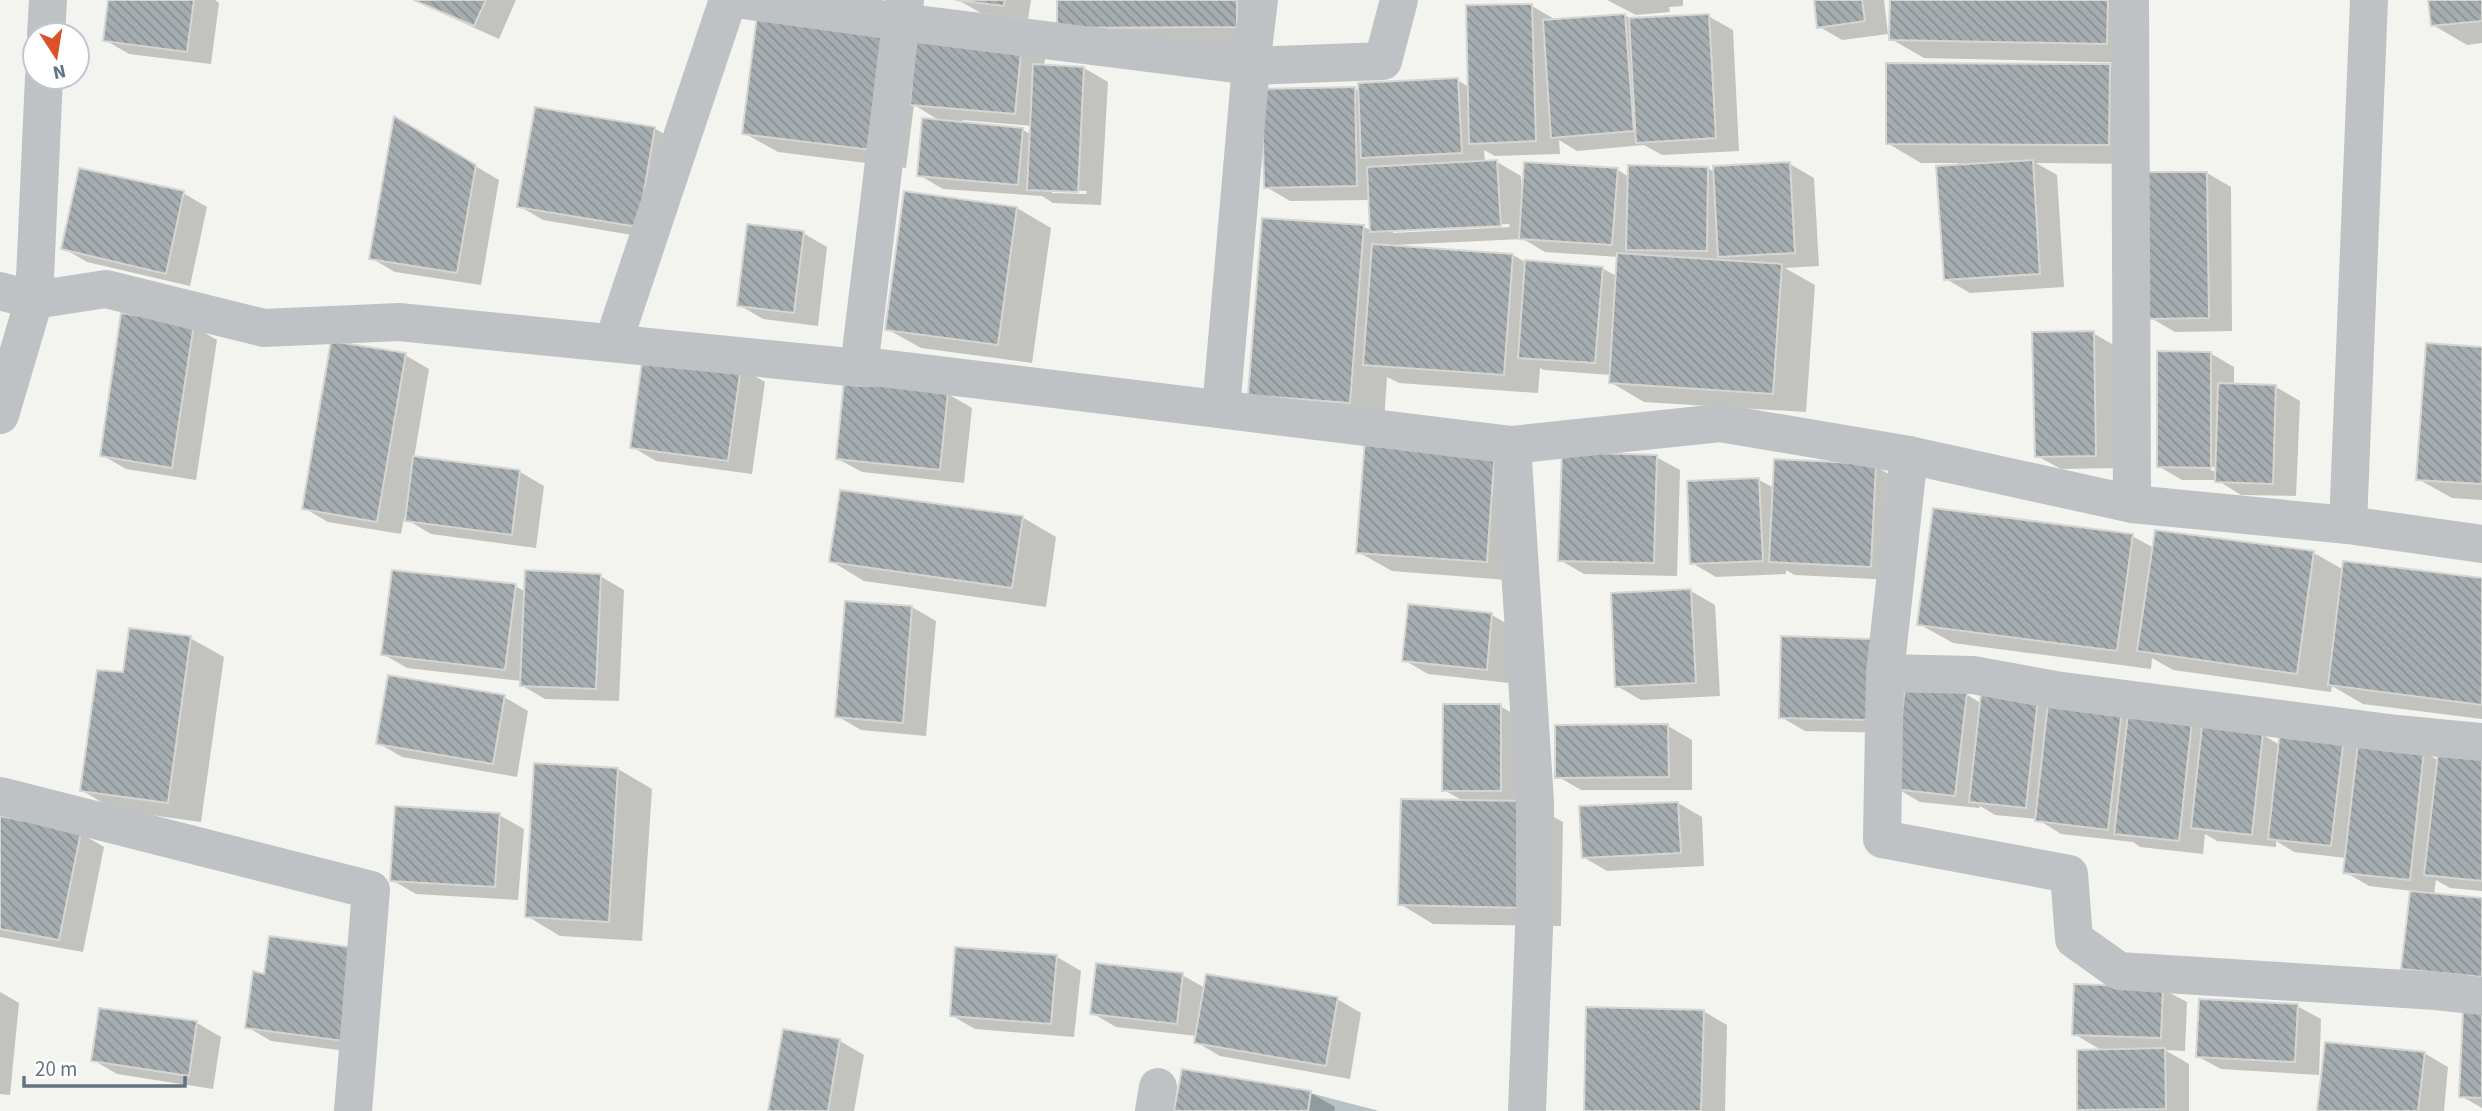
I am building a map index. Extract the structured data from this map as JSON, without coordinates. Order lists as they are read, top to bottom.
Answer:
{
  "scale_bar": "20 m",
  "north": "bottom"
}
